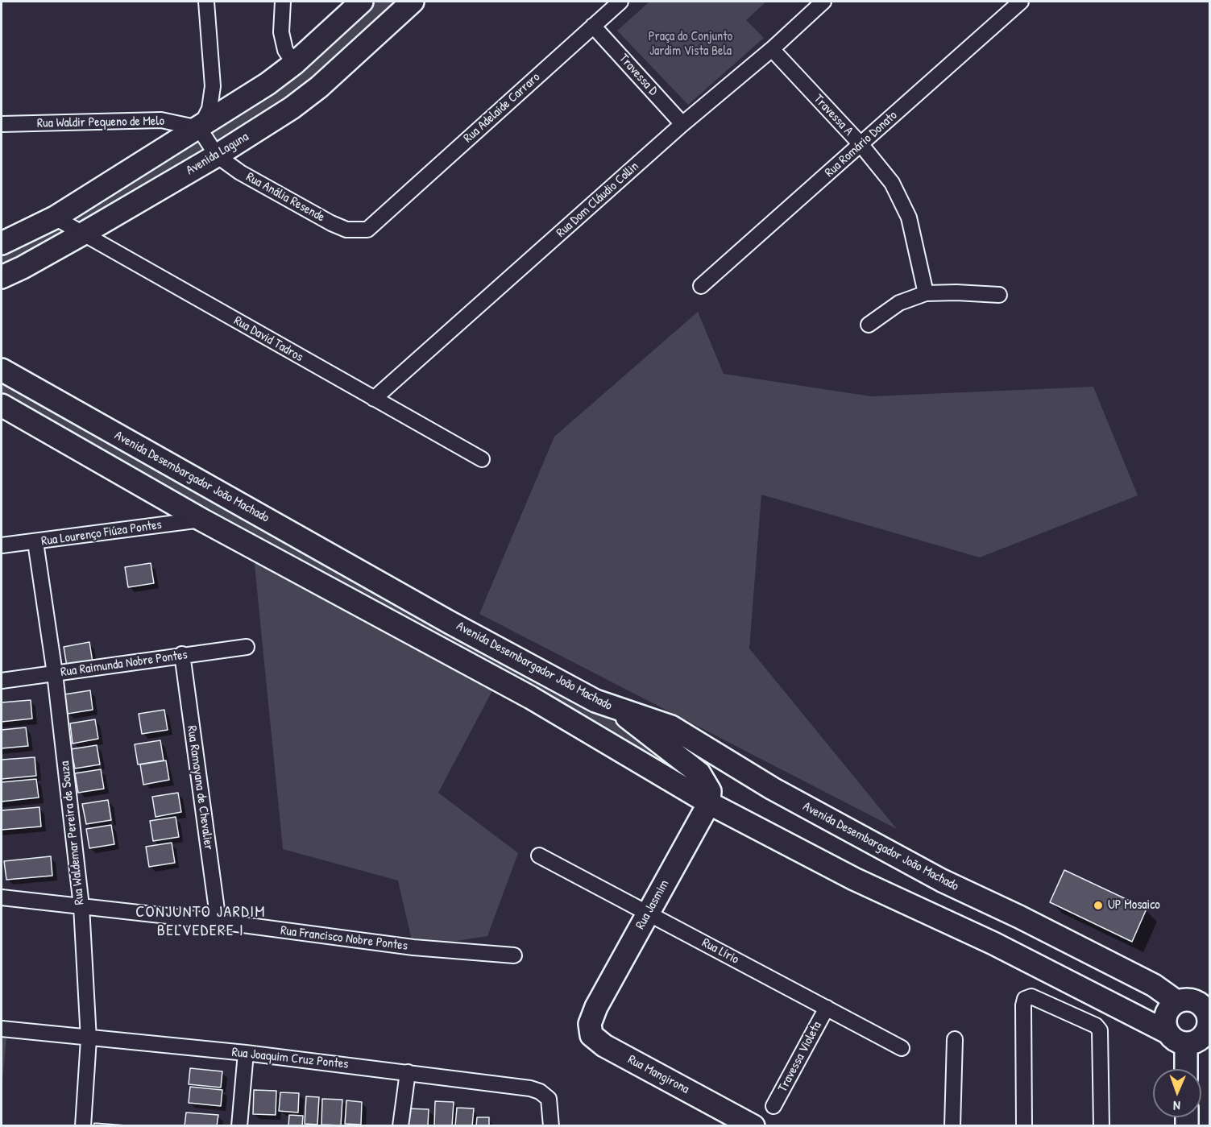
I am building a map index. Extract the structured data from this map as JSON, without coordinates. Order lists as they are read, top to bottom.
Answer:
{
  "streets": {
    "street": [
      "Travessa D",
      "Rua Adelaide Carraro",
      "Travessa A",
      "Rua Waldir Pequeno de Melo",
      "Rua Romário Donato",
      "Avenida Laguna",
      "Rua Anália Resende",
      "Rua Dom Cláudio Collin",
      "Rua David Tadros",
      "Avenida Desembargador João Machado",
      "Rua Lourenço Fiúza Pontes",
      "Rua Raimunda Nobre Pontes",
      "Rua Ramayana de Chevalier",
      "Rua Waldemar Pereira de Souza",
      "Rua Jasmim",
      "Rua Francisco Nobre Pontes",
      "Rua Lírio",
      "Travessa Violeta",
      "Rua Joaquim Cruz Pontes",
      "Rua Mangirona"
    ]
  },
  "crossings": [
    ["Travessa D", "Rua Adelaide Carraro"],
    ["Travessa D", "Rua Dom Cláudio Collin"],
    ["Rua Adelaide Carraro", "Rua Anália Resende"],
    ["Travessa A", "Rua Romário Donato"],
    ["Travessa A", "Rua Dom Cláudio Collin"],
    ["Rua Waldir Pequeno de Melo", "Rua Anália Resende"],
    ["Avenida Laguna", "Rua Anália Resende"],
    ["Avenida Laguna", "Rua David Tadros"],
    ["Rua Dom Cláudio Collin", "Rua David Tadros"],
    ["Rua Lourenço Fiúza Pontes", "Rua Waldemar Pereira de Souza"],
    ["Rua Raimunda Nobre Pontes", "Rua Ramayana de Chevalier"],
    ["Rua Raimunda Nobre Pontes", "Rua Waldemar Pereira de Souza"],
    ["Rua Ramayana de Chevalier", "Rua Francisco Nobre Pontes"],
    ["Rua Waldemar Pereira de Souza", "Rua Francisco Nobre Pontes"],
    ["Rua Waldemar Pereira de Souza", "Rua Joaquim Cruz Pontes"],
    ["Rua Jasmim", "Rua Lírio"],
    ["Rua Jasmim", "Rua Mangirona"],
    ["Rua Lírio", "Travessa Violeta"]
  ],
  "districts": ["CONJUNTO JARDIM BELVEDERE I"],
  "parks": ["Praça do Conjunto Jardim Vista Bela"],
  "places": ["UP Mosaico"],
  "north": "bottom"
}
